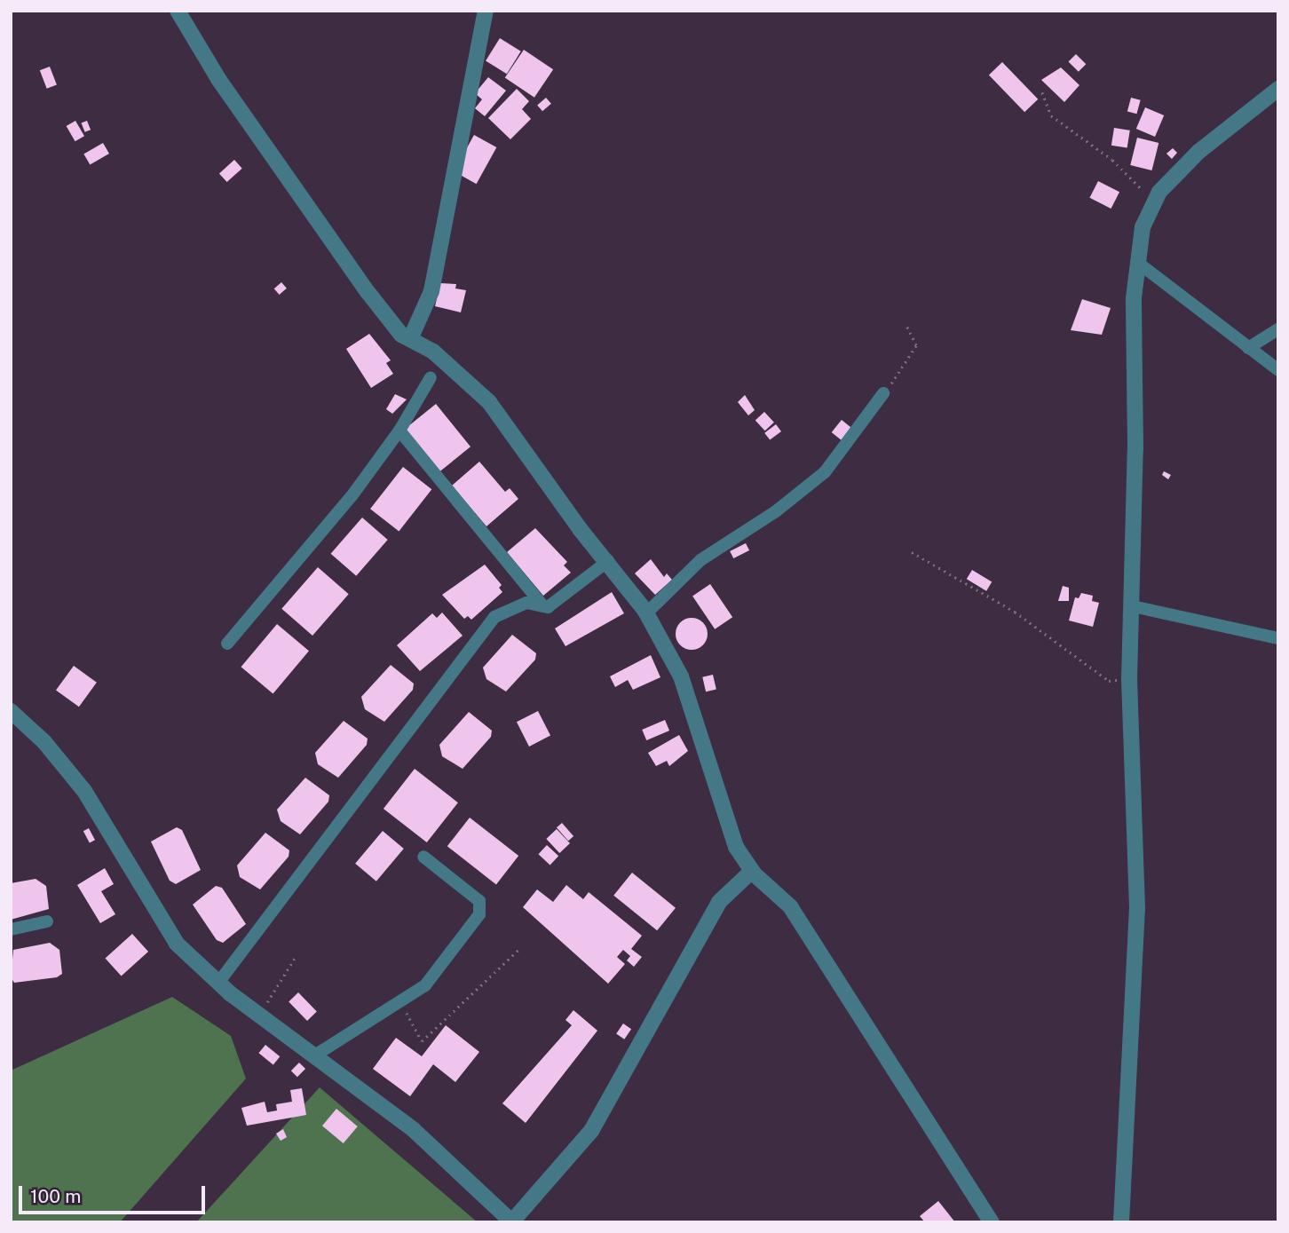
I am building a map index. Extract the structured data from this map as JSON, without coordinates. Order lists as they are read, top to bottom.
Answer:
{
  "scale_bar": "100 m"
}
